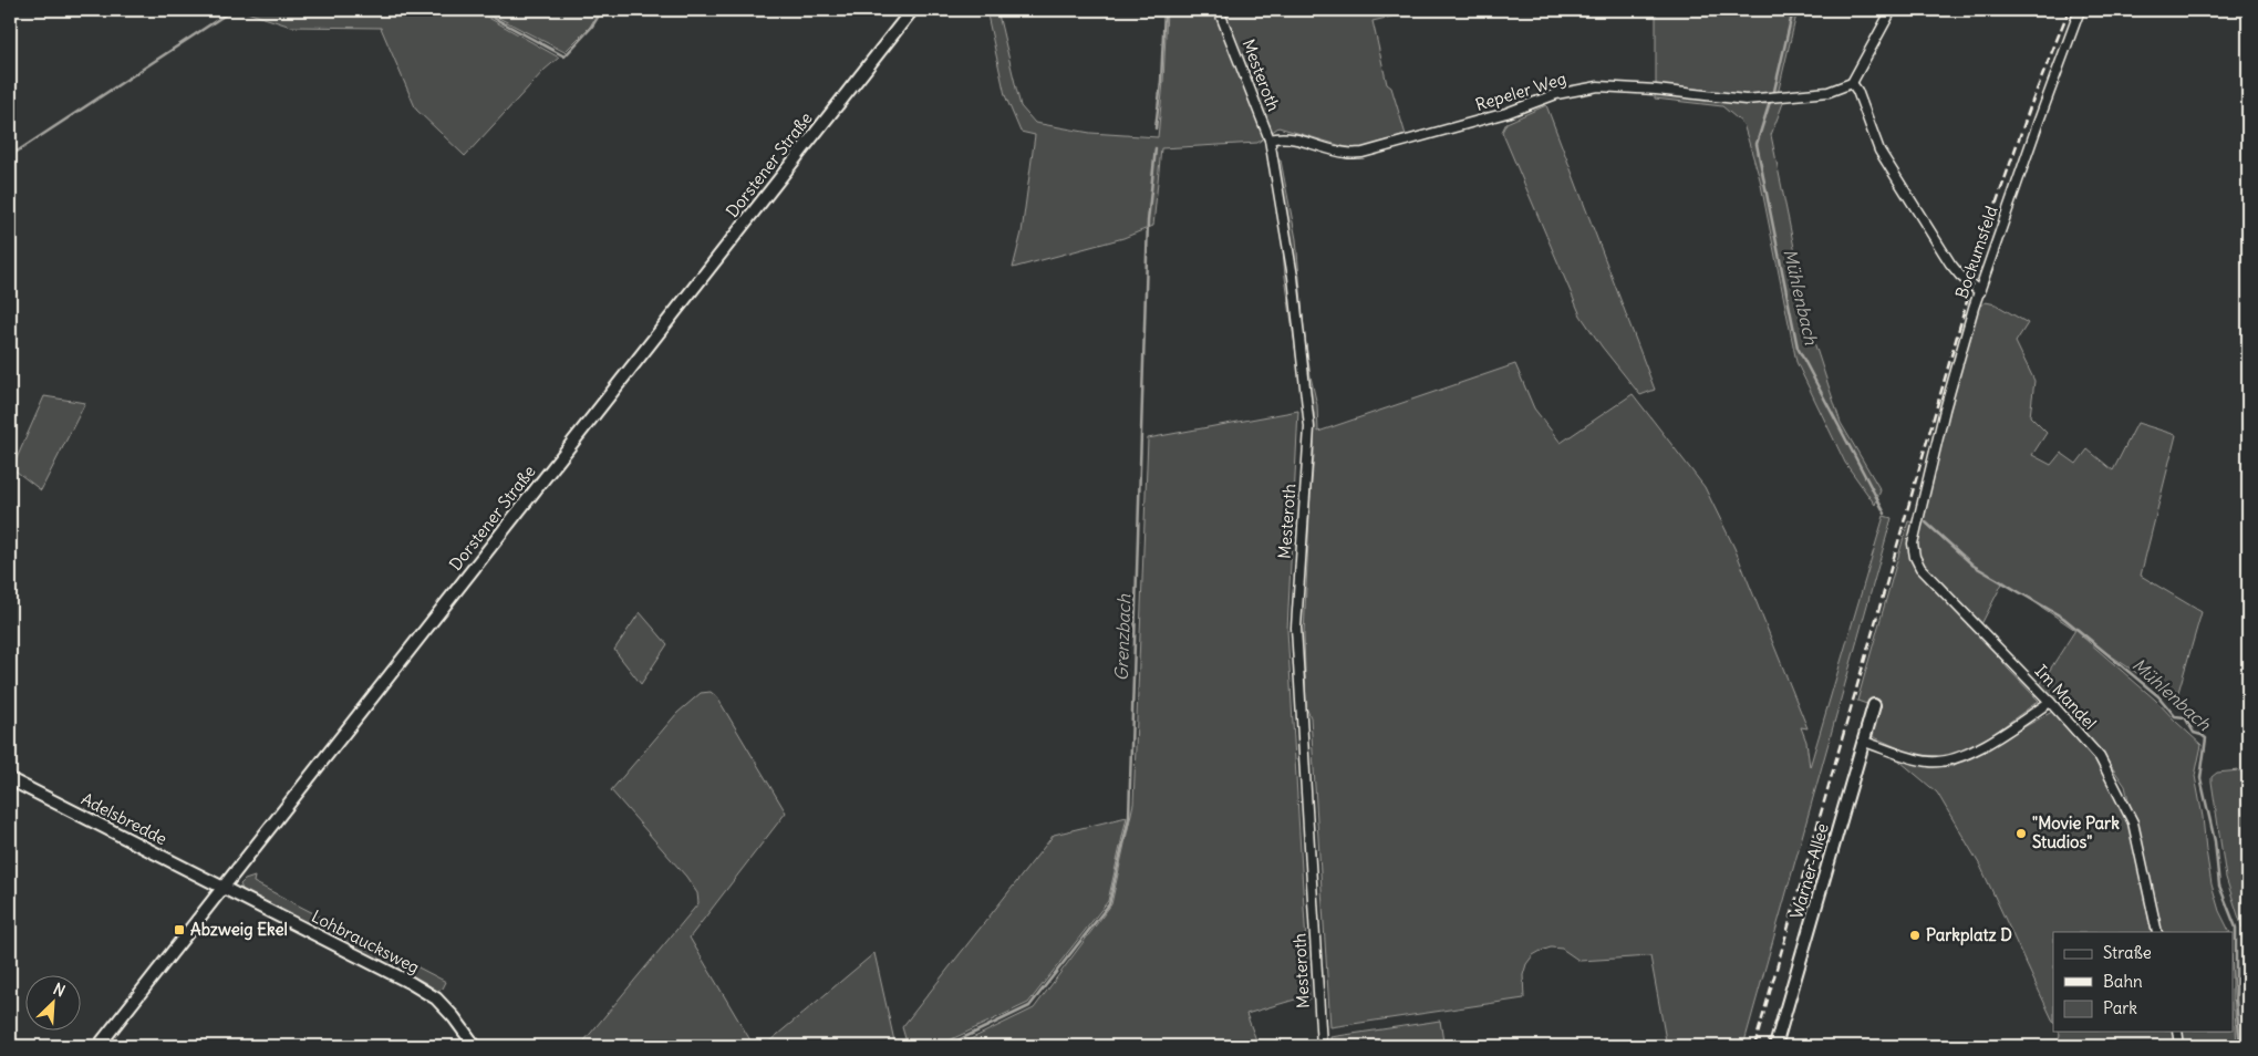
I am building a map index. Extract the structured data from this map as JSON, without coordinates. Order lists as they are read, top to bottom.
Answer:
{
  "streets": {
    "main road": [
      "Dorstener Straße",
      "Adelsbredde",
      "Warner-Allee",
      "Lohbraucksweg"
    ],
    "street": [
      "Mesteroth",
      "Repeler Weg",
      "Bockumsfeld",
      "Im Mandel"
    ]
  },
  "crossings": [
    ["Mesteroth", "Repeler Weg"],
    ["Dorstener Straße", "Adelsbredde"],
    ["Dorstener Straße", "Lohbraucksweg"],
    ["Bockumsfeld", "Im Mandel"],
    ["Adelsbredde", "Lohbraucksweg"]
  ],
  "water": ["Mühlenbach", "Grenzbach"],
  "places": {
    "other": ["\"Movie Park Studios\"", "Parkplatz D"],
    "transit": ["Abzweig Ekel"]
  },
  "legend": ["Straße", "Bahn", "Park"],
  "north": "top right"
}
